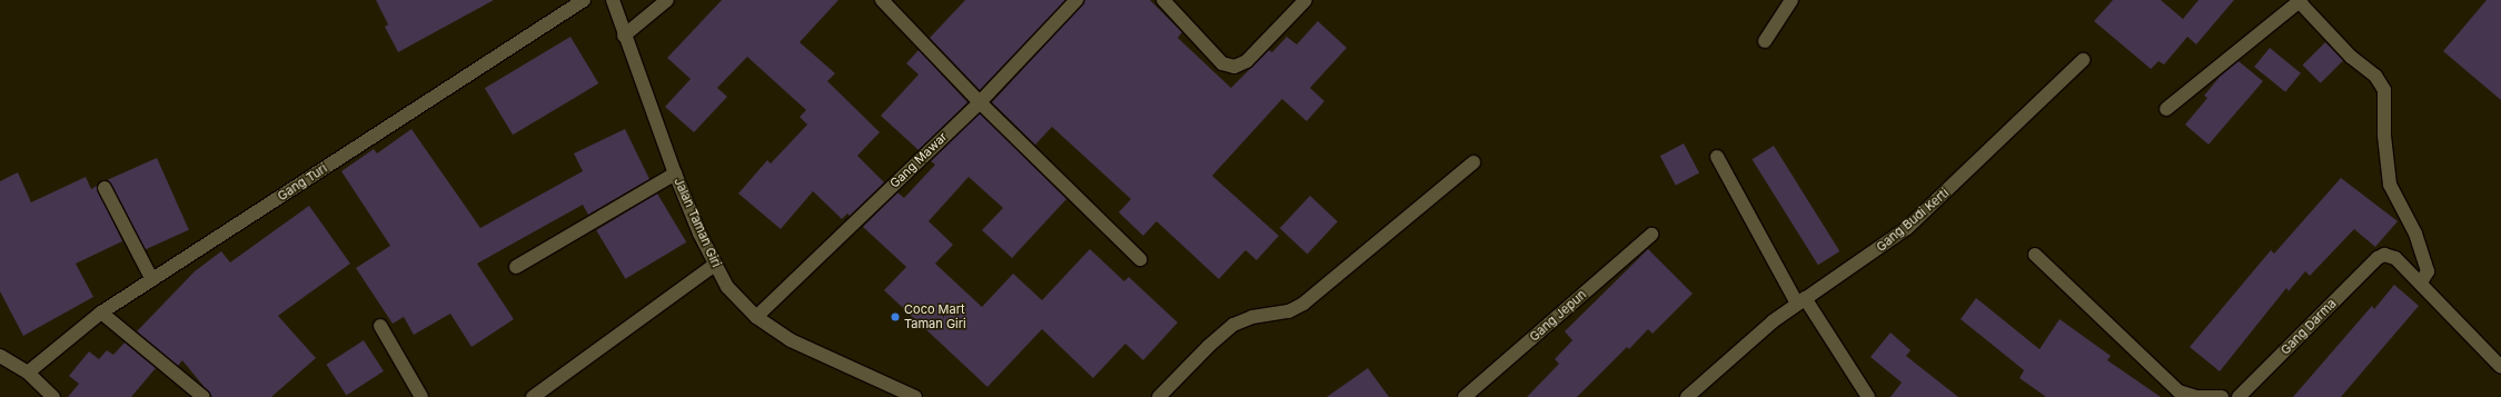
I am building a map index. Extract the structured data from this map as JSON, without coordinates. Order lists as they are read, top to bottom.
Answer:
{
  "streets": {
    "street": [
      "Gang Mawar",
      "Gang Turi",
      "Gang Budi Kerti",
      "Jalan Taman Giri",
      "Gang Jepun",
      "Gang Darma"
    ]
  },
  "crossings": [
    ["Gang Mawar", "Jalan Taman Giri"]
  ],
  "places": ["Coco Mart Taman Giri"]
}
